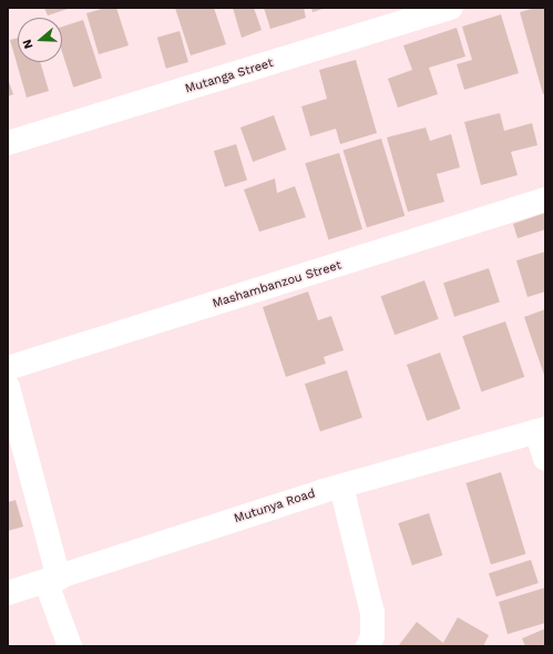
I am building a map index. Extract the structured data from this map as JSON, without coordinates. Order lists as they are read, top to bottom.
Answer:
{
  "streets": {
    "street": ["Mutanga Street", "Mashambanzou Street", "Mutunya Road"]
  },
  "north": "left"
}
